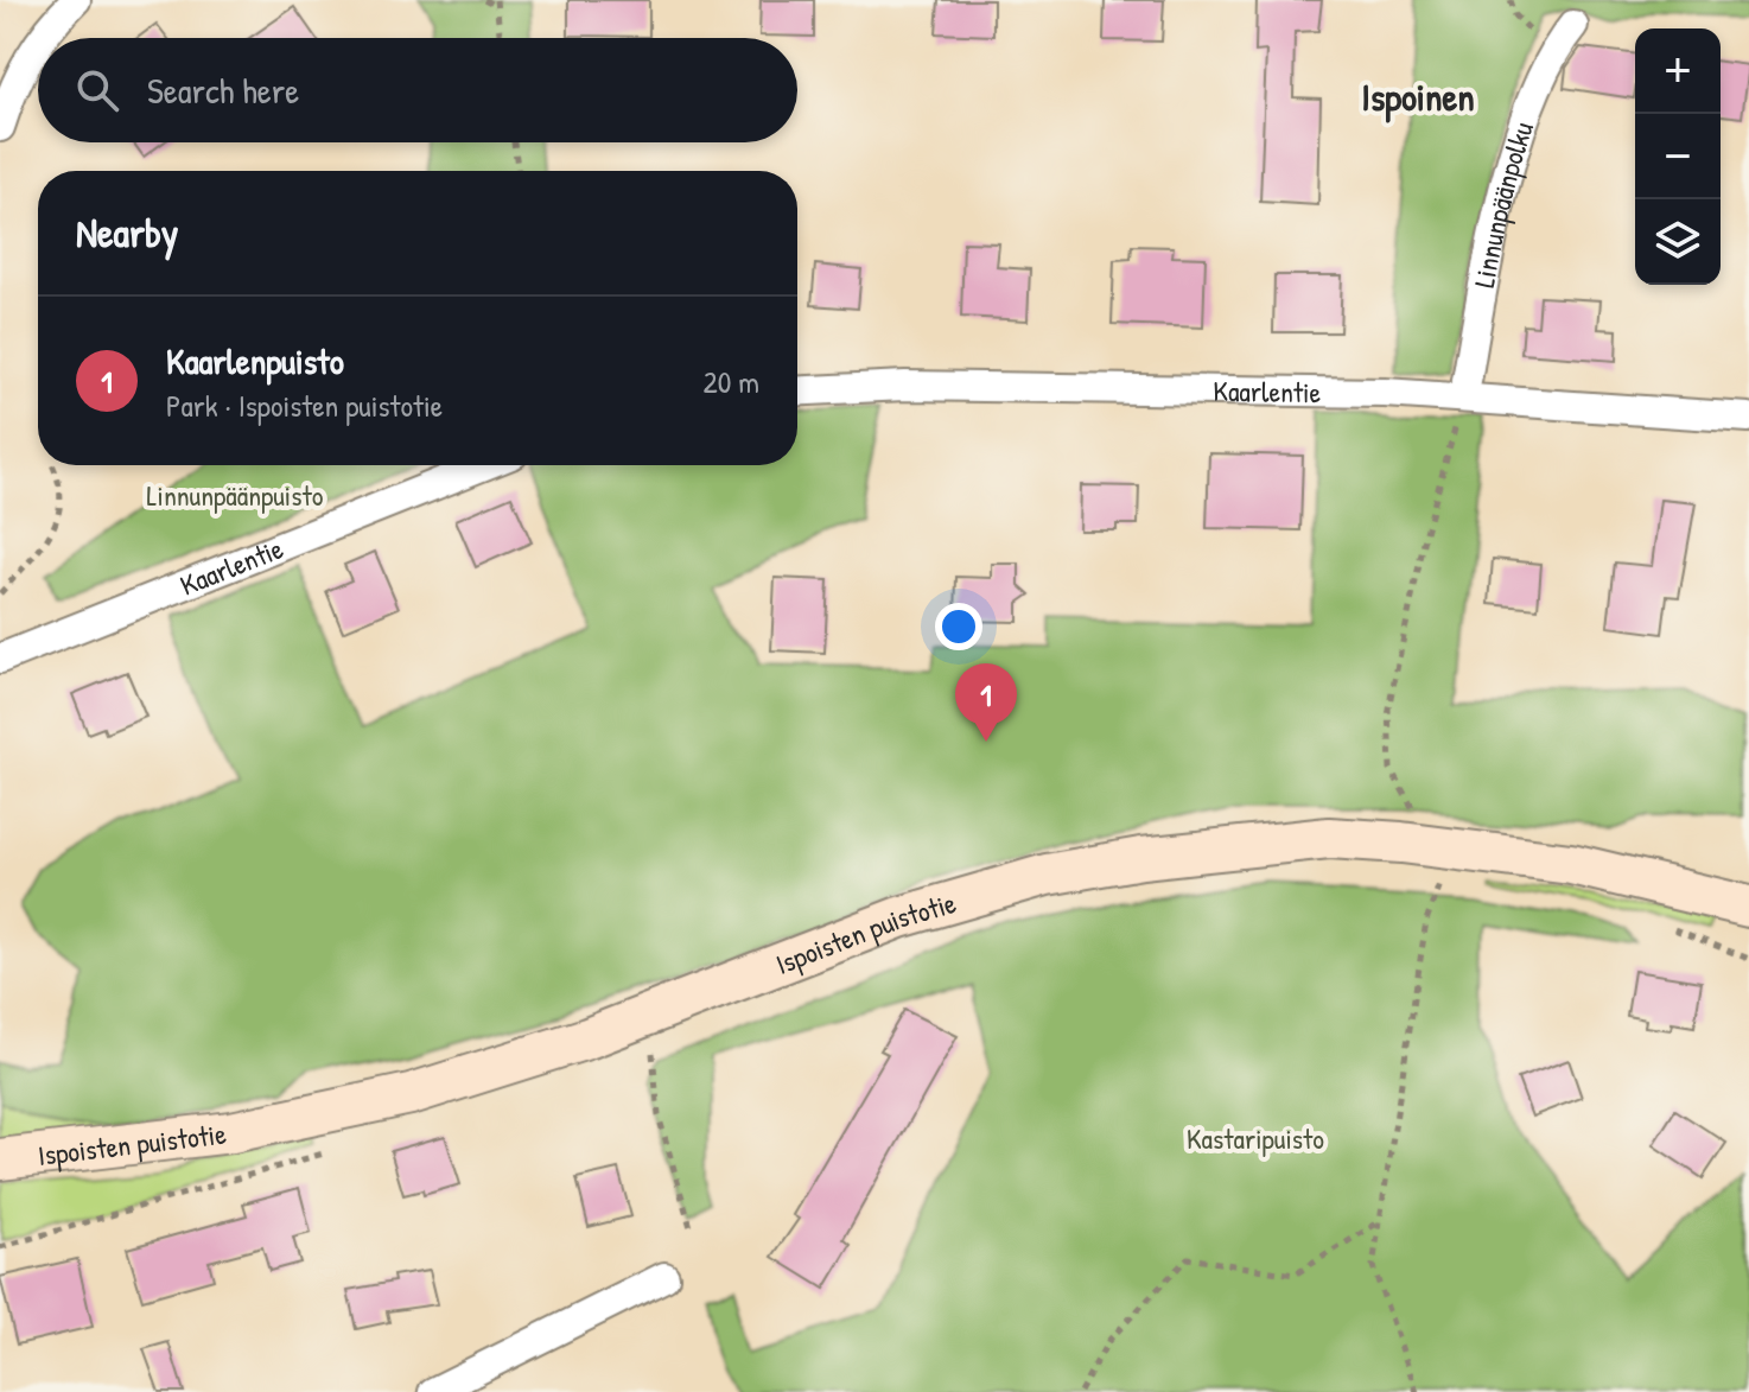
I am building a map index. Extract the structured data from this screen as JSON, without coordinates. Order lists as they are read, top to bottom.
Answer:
{
  "streets": {
    "main road": ["Ispoisten puistotie"],
    "street": ["Linnunpäänpolku", "Kaarlentie"]
  },
  "crossings": [
    ["Linnunpäänpolku", "Kaarlentie"]
  ],
  "districts": ["Ispoinen"],
  "parks": ["Linnunpäänpuisto", "Kastaripuisto"],
  "page": {
    "map_buttons": ["+", "−"],
    "search": "Search here",
    "heading": "Nearby",
    "list": [
      {
        "mark": "1",
        "name": "Kaarlenpuisto",
        "note": "Park · Ispoisten puistotie",
        "value": "20 m"
      }
    ],
    "pins": "1"
  }
}
